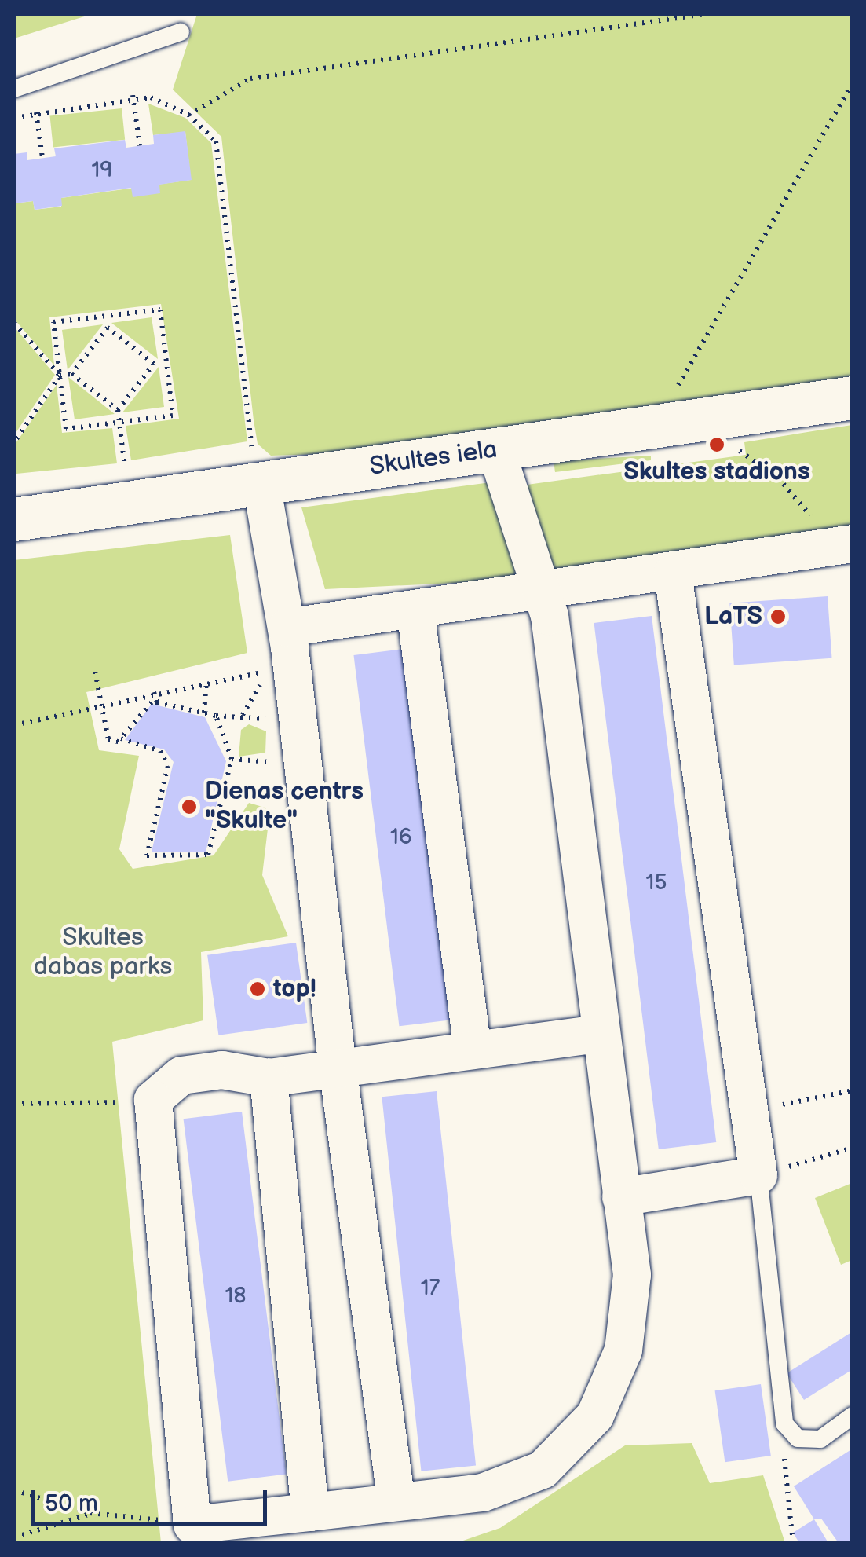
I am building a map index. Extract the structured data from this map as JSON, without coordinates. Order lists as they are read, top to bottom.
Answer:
{
  "streets": {
    "main road": ["Skultes iela"]
  },
  "parks": ["Skultes dabas parks"],
  "places": [
    "Skultes stadions",
    "LaTS",
    "Dienas centrs \"Skulte\"",
    "top!"
  ],
  "house_numbers": [
    "19",
    "16",
    "15",
    "17",
    "18"
  ],
  "scale_bar": "50 m"
}
